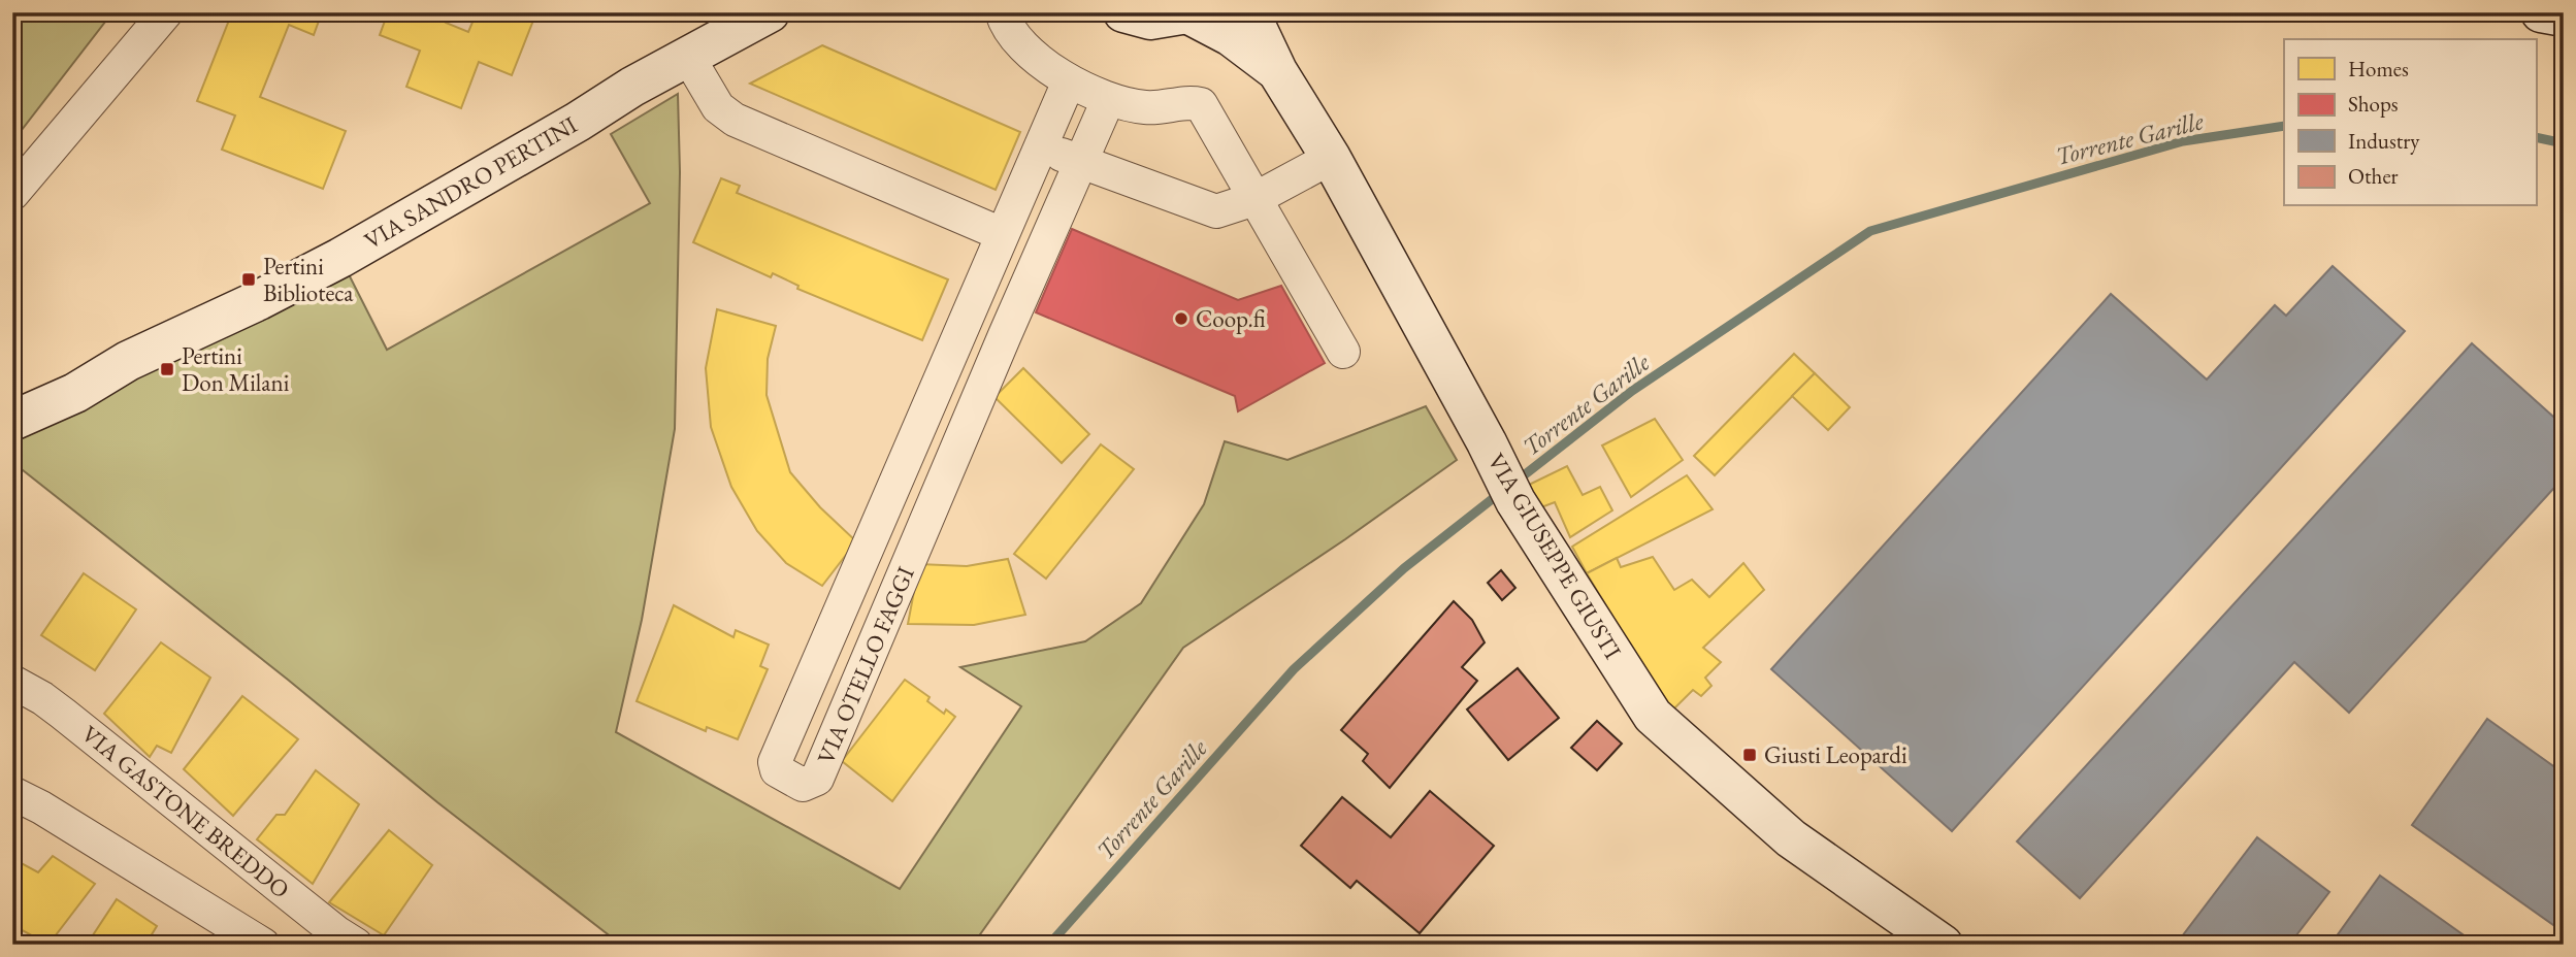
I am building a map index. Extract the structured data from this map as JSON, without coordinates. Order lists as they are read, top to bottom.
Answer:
{
  "streets": {
    "street": [
      "VIA SANDRO PERTINI",
      "VIA GIUSEPPE GIUSTI",
      "VIA OTELLO FAGGI",
      "VIA GASTONE BREDDO"
    ]
  },
  "water": ["Torrente Garille"],
  "places": {
    "transit": ["Pertini Biblioteca", "Pertini Don Milani", "Giusti Leopardi"],
    "other": ["Coop.fi"]
  },
  "legend": [
    "Homes",
    "Shops",
    "Industry",
    "Other"
  ]
}
